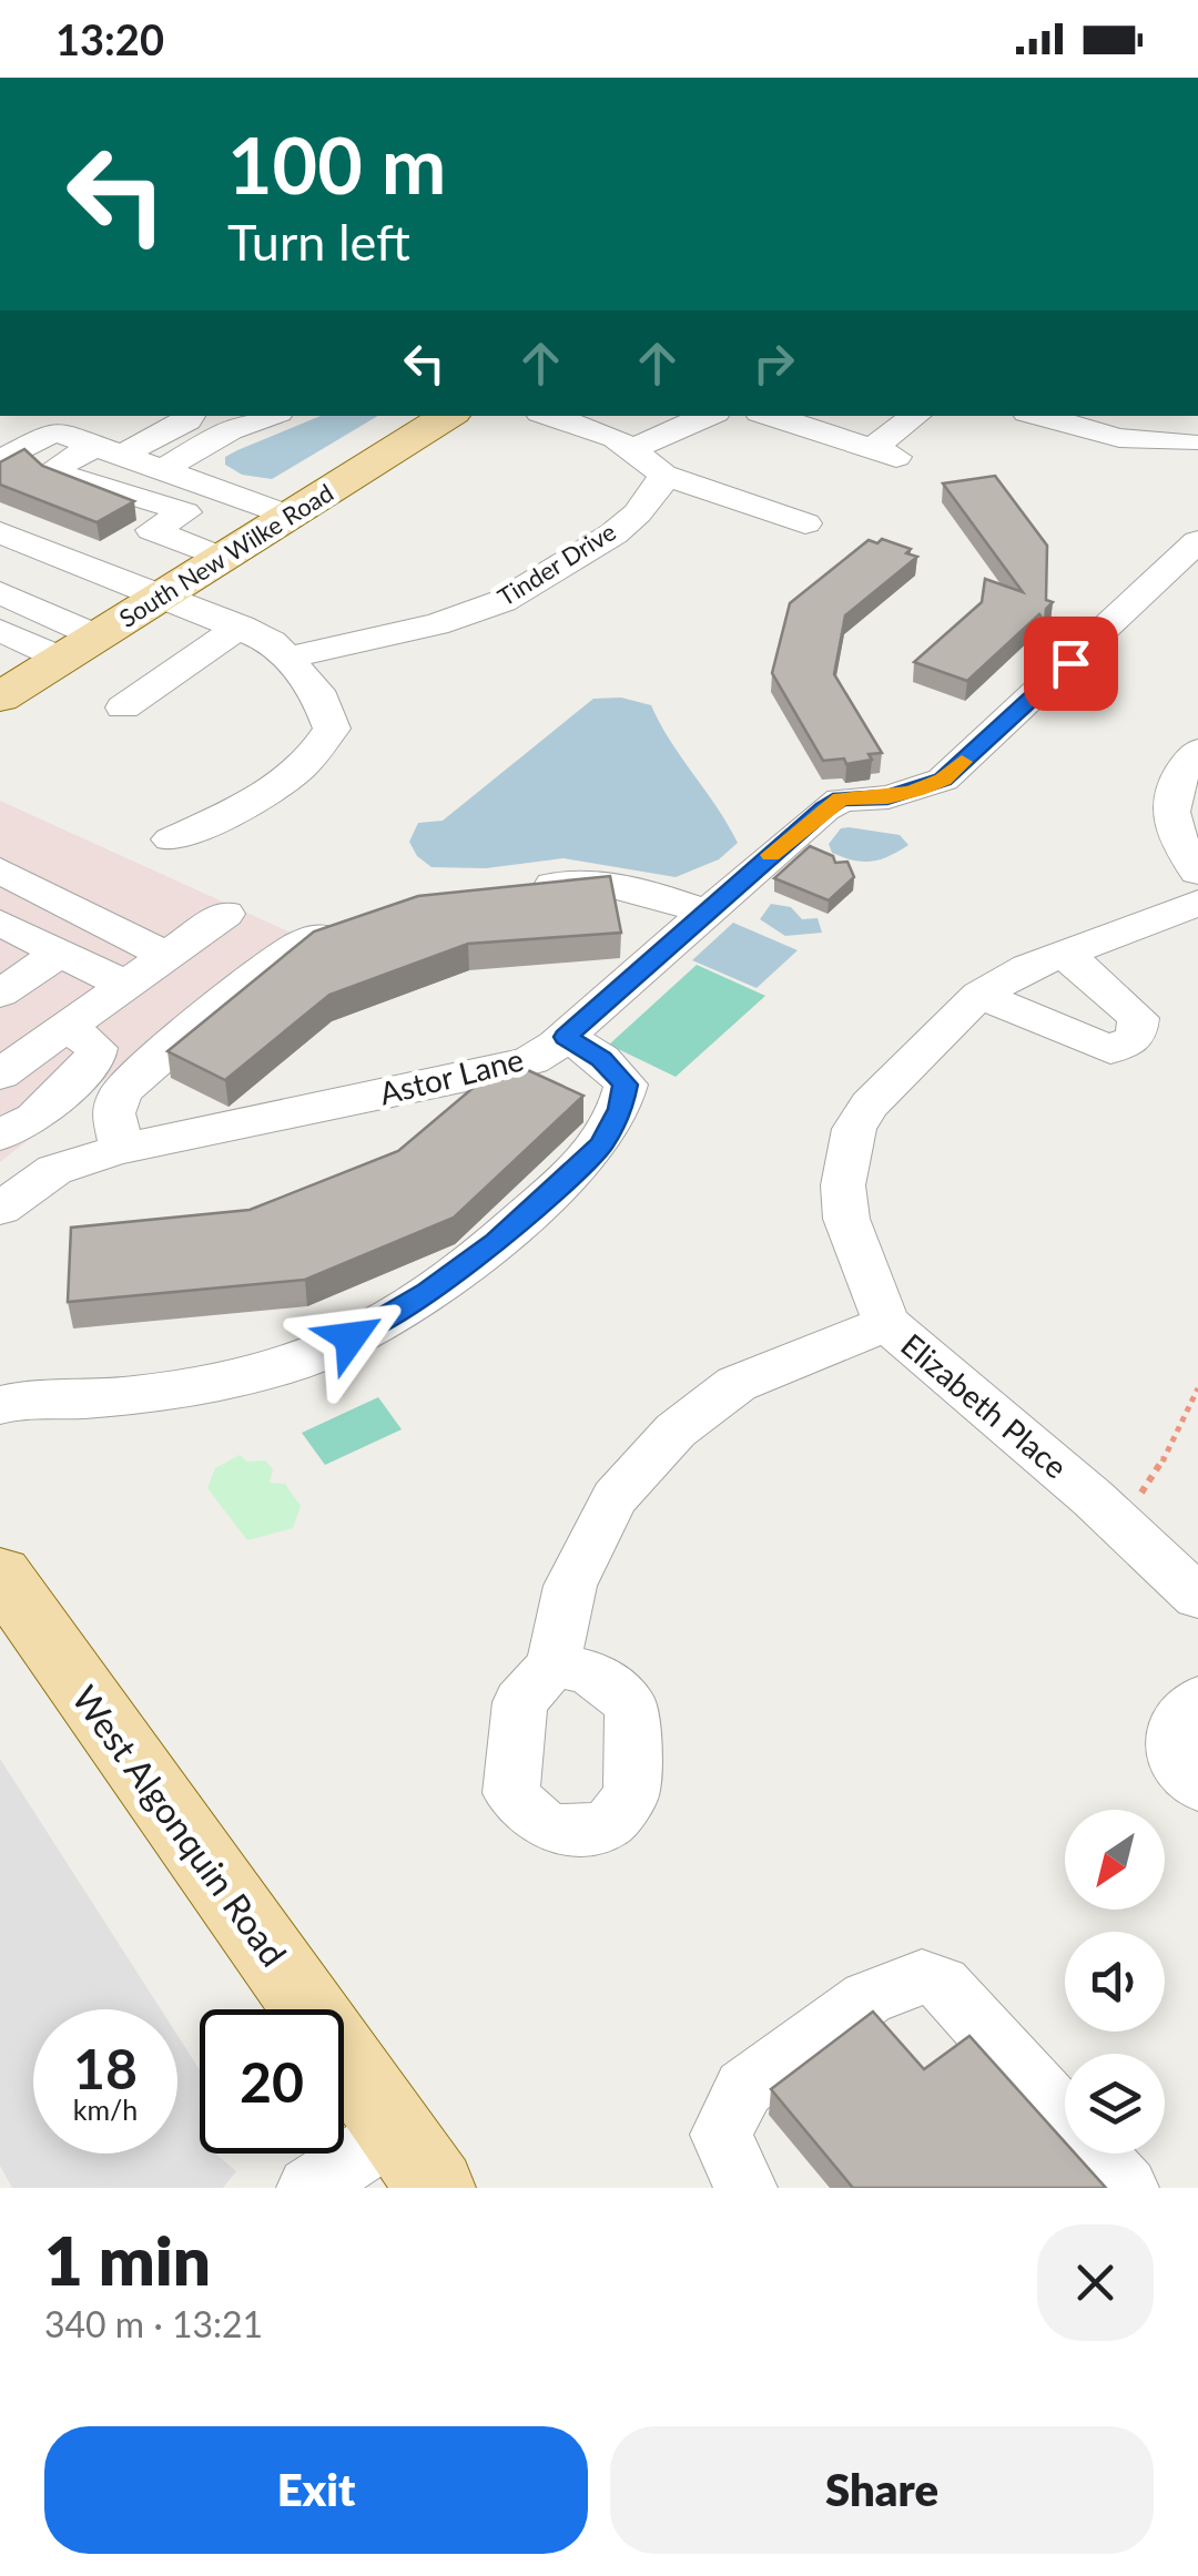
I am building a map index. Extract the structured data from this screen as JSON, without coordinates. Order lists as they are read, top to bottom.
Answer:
{
  "streets": {
    "main road": ["South New Wilke Road", "West Algonquin Road"],
    "street": ["Tinder Drive", "Astor Lane", "Elizabeth Place"]
  },
  "north": "bottom left",
  "page": {
    "status": "13:20",
    "turn": ["100 m", "Turn left"],
    "speed": "18 km/h",
    "limit": "20",
    "heading": ["1 min", "340 m · 13:21"],
    "buttons": ["Exit", "Share"]
  }
}
